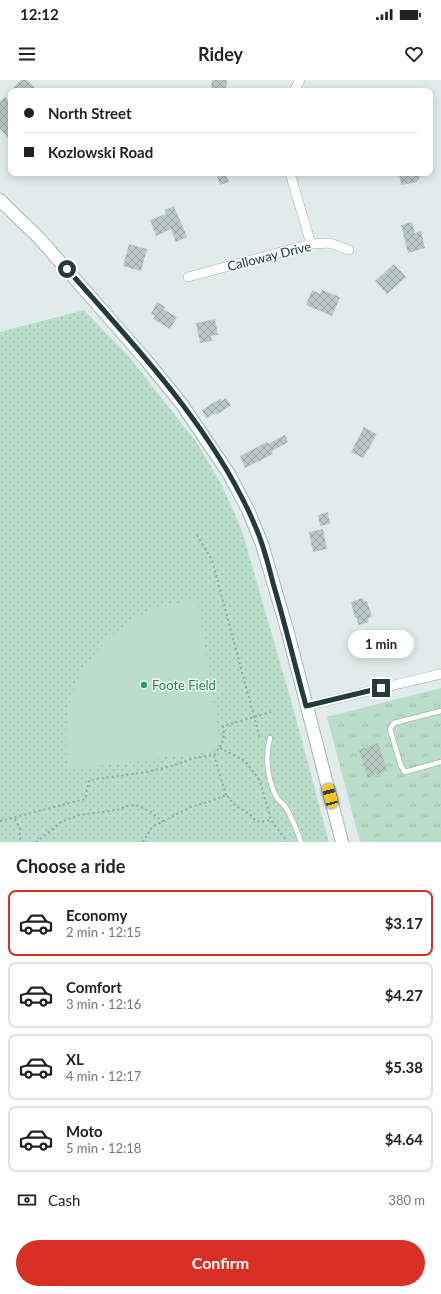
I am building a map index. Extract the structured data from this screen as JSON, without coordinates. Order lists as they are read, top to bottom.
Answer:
{
  "streets": {
    "street": ["Calloway Drive"]
  },
  "places": ["Foote Field"],
  "page": {
    "status": "12:12",
    "header": "Ridey",
    "banner": ["North Street", "Kozlowski Road"],
    "bubble": "1 min",
    "heading": "Choose a ride",
    "list": [
      {
        "name": "Economy",
        "note": "2 min · 12:15",
        "value": "$3.17"
      },
      {
        "name": "Comfort",
        "note": "3 min · 12:16",
        "value": "$4.27"
      },
      {
        "name": "XL",
        "note": "4 min · 12:17",
        "value": "$5.38"
      },
      {
        "name": "Moto",
        "note": "5 min · 12:18",
        "value": "$4.64"
      }
    ],
    "pay": ["Cash", "380 m"],
    "buttons": "Confirm"
  }
}
